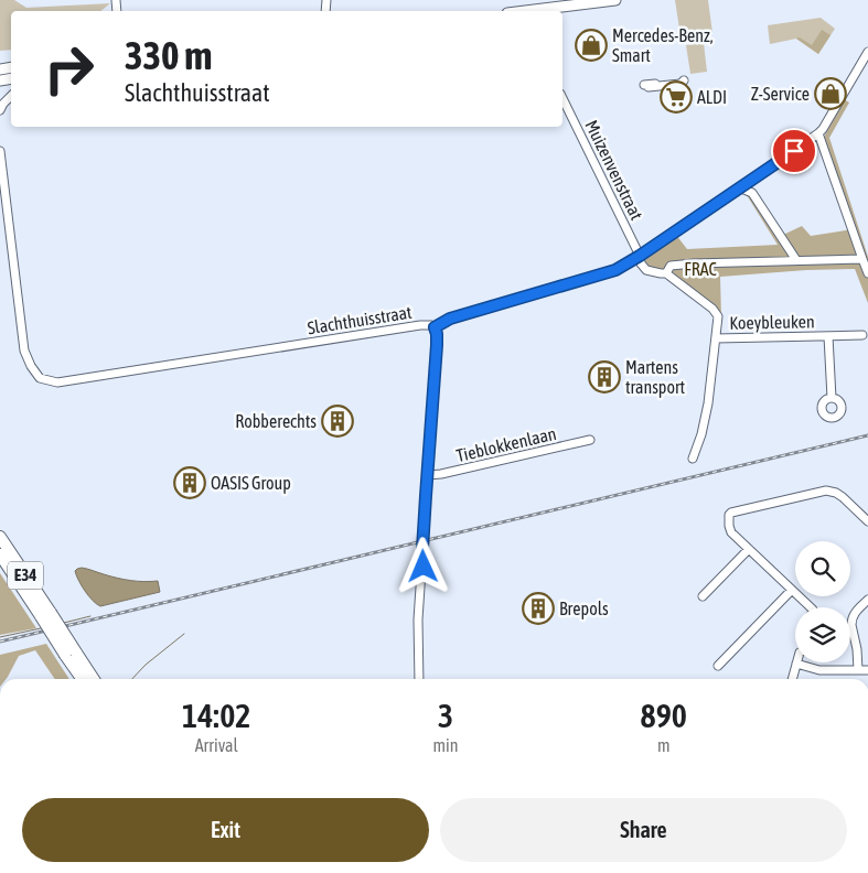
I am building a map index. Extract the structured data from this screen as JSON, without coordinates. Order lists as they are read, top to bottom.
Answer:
{
  "streets": {
    "highway": ["E34"],
    "street": [
      "Muizenvenstraat",
      "Slachthuisstraat",
      "Koeybleuken",
      "Tieblokkenlaan"
    ]
  },
  "crossings": [
    ["Muizenvenstraat", "Slachthuisstraat"],
    ["Muizenvenstraat", "Koeybleuken"],
    ["Slachthuisstraat", "Tieblokkenlaan"]
  ],
  "parks": ["FRAC"],
  "places": {
    "shop": ["Mercedes-Benz, Smart", "Z-Service"],
    "supermarket": ["ALDI"],
    "building": [
      "Martens transport",
      "Robberechts",
      "OASIS Group",
      "Brepols"
    ]
  },
  "page": {
    "turn": ["330 m", "Slachthuisstraat"],
    "eta": [
      "14:02",
      "Arrival",
      "3",
      "min",
      "890",
      "m"
    ],
    "buttons": ["Exit", "Share"]
  }
}
